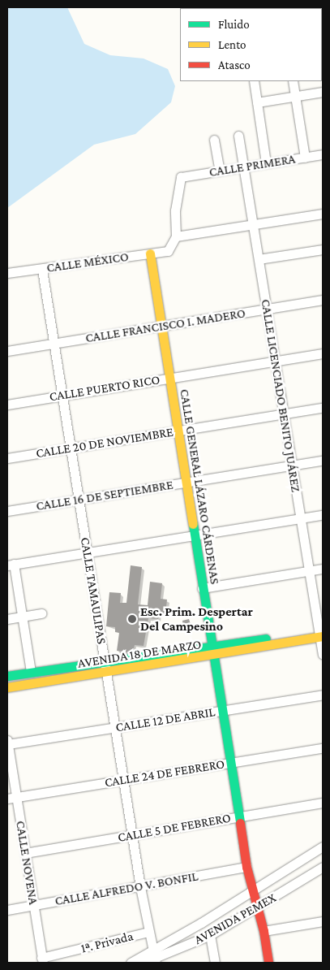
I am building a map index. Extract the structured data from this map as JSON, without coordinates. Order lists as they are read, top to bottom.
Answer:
{
  "streets": {
    "street": [
      "CALLE PRIMERA",
      "CALLE MÉXICO",
      "CALLE FRANCISCO I. MADERO",
      "CALLE PUERTO RICO",
      "CALLE LICENCIADO BENITO JUÁREZ",
      "CALLE 20 DE NOVIEMBRE",
      "CALLE GENERAL LÁZARO CÁRDENAS",
      "CALLE 16 DE SEPTIEMBRE",
      "CALLE TAMAULIPAS",
      "AVENIDA 18 DE MARZO",
      "CALLE 12 DE ABRIL",
      "CALLE 24 DE FEBRERO",
      "CALLE 5 DE FEBRERO",
      "CALLE NOVENA",
      "CALLE ALFREDO V. BONFIL",
      "AVENIDA PEMEX",
      "1ª. Privada"
    ]
  },
  "crossings": [
    ["CALLE PRIMERA", "CALLE MÉXICO"],
    ["CALLE PRIMERA", "CALLE LICENCIADO BENITO JUÁREZ"],
    ["CALLE MÉXICO", "CALLE GENERAL LÁZARO CÁRDENAS"],
    ["CALLE MÉXICO", "CALLE TAMAULIPAS"],
    ["CALLE FRANCISCO I. MADERO", "CALLE LICENCIADO BENITO JUÁREZ"],
    ["CALLE FRANCISCO I. MADERO", "CALLE GENERAL LÁZARO CÁRDENAS"],
    ["CALLE FRANCISCO I. MADERO", "CALLE TAMAULIPAS"],
    ["CALLE PUERTO RICO", "CALLE LICENCIADO BENITO JUÁREZ"],
    ["CALLE PUERTO RICO", "CALLE GENERAL LÁZARO CÁRDENAS"],
    ["CALLE PUERTO RICO", "CALLE TAMAULIPAS"],
    ["CALLE LICENCIADO BENITO JUÁREZ", "CALLE 20 DE NOVIEMBRE"],
    ["CALLE LICENCIADO BENITO JUÁREZ", "CALLE 16 DE SEPTIEMBRE"],
    ["CALLE LICENCIADO BENITO JUÁREZ", "AVENIDA 18 DE MARZO"],
    ["CALLE 20 DE NOVIEMBRE", "CALLE GENERAL LÁZARO CÁRDENAS"],
    ["CALLE 20 DE NOVIEMBRE", "CALLE TAMAULIPAS"],
    ["CALLE GENERAL LÁZARO CÁRDENAS", "CALLE 16 DE SEPTIEMBRE"],
    ["CALLE GENERAL LÁZARO CÁRDENAS", "AVENIDA 18 DE MARZO"],
    ["CALLE GENERAL LÁZARO CÁRDENAS", "CALLE 12 DE ABRIL"],
    ["CALLE GENERAL LÁZARO CÁRDENAS", "CALLE 24 DE FEBRERO"],
    ["CALLE GENERAL LÁZARO CÁRDENAS", "CALLE 5 DE FEBRERO"],
    ["CALLE GENERAL LÁZARO CÁRDENAS", "CALLE ALFREDO V. BONFIL"],
    ["CALLE GENERAL LÁZARO CÁRDENAS", "AVENIDA PEMEX"],
    ["CALLE 16 DE SEPTIEMBRE", "CALLE TAMAULIPAS"],
    ["CALLE TAMAULIPAS", "AVENIDA 18 DE MARZO"],
    ["CALLE TAMAULIPAS", "CALLE 12 DE ABRIL"],
    ["CALLE TAMAULIPAS", "CALLE 24 DE FEBRERO"],
    ["CALLE TAMAULIPAS", "CALLE 5 DE FEBRERO"],
    ["CALLE TAMAULIPAS", "CALLE ALFREDO V. BONFIL"],
    ["CALLE TAMAULIPAS", "AVENIDA PEMEX"],
    ["CALLE TAMAULIPAS", "1ª. Privada"],
    ["CALLE 12 DE ABRIL", "CALLE NOVENA"],
    ["CALLE 24 DE FEBRERO", "CALLE NOVENA"],
    ["CALLE 5 DE FEBRERO", "CALLE NOVENA"],
    ["CALLE NOVENA", "CALLE ALFREDO V. BONFIL"],
    ["CALLE NOVENA", "1ª. Privada"]
  ],
  "places": ["Esc. Prim. Despertar Del Campesino"],
  "legend": ["Fluido", "Lento", "Atasco"]
}
